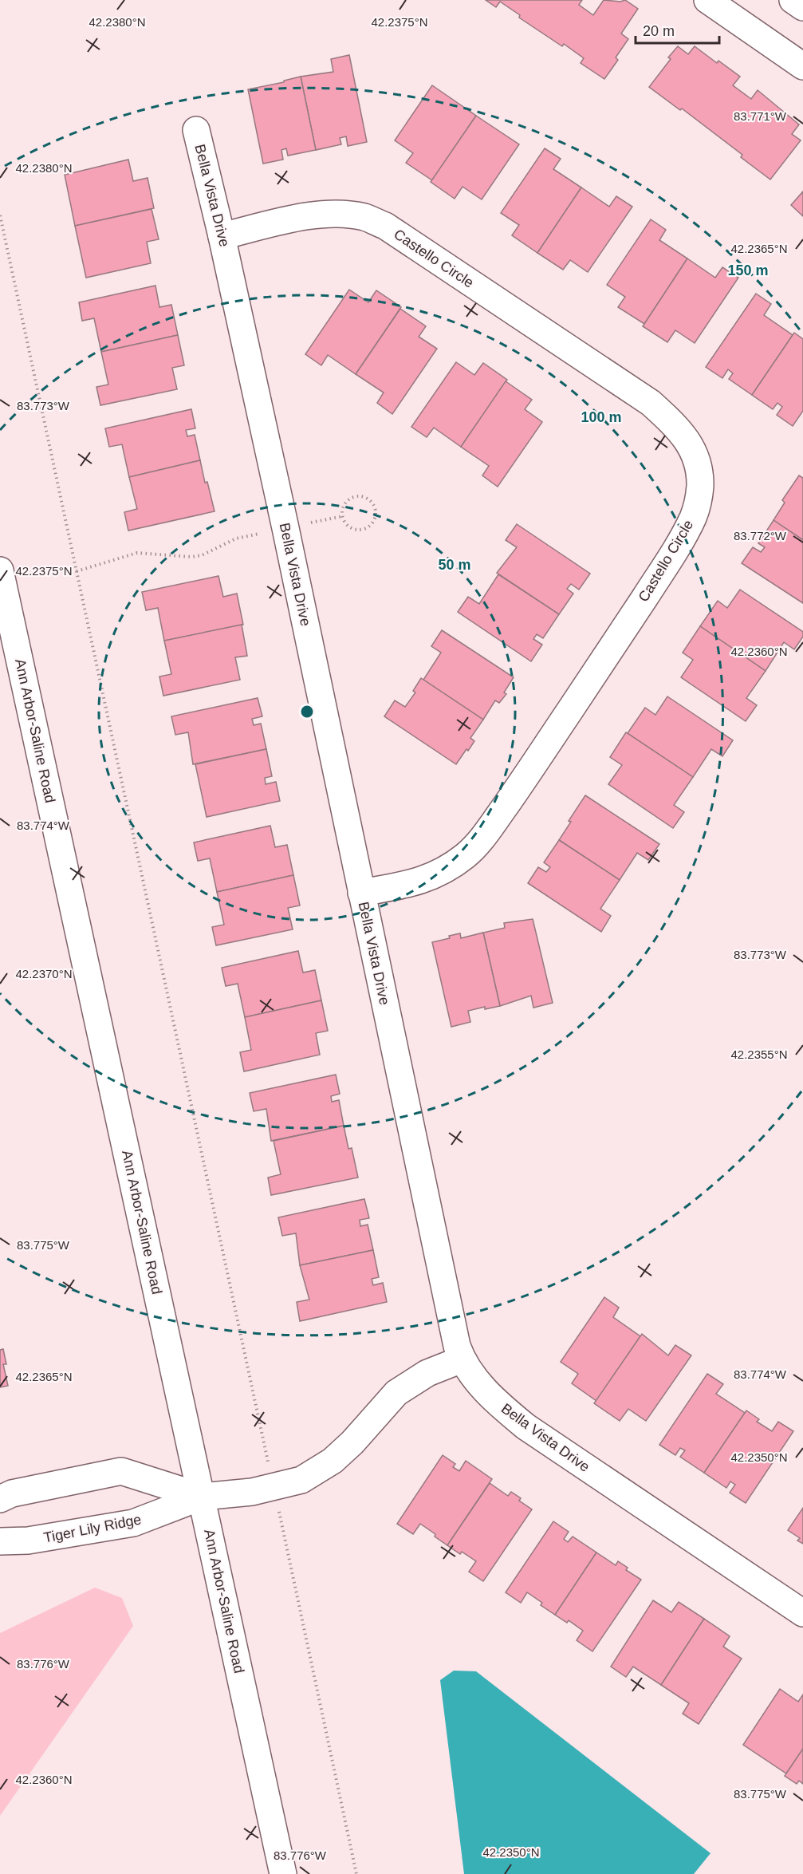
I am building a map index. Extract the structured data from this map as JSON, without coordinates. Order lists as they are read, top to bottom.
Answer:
{
  "streets": {
    "street": [
      "Bella Vista Drive",
      "Castello Circle",
      "Ann Arbor-Saline Road",
      "Tiger Lily Ridge"
    ]
  },
  "crossings": [
    ["Bella Vista Drive", "Castello Circle"],
    ["Ann Arbor-Saline Road", "Tiger Lily Ridge"]
  ],
  "scale_bar": "20 m",
  "coordinates": [
    "42.2380°N",
    "42.2375°N",
    "83.771°W",
    "42.2365°N",
    "83.773°W",
    "83.772°W",
    "42.2360°N",
    "83.774°W",
    "42.2370°N",
    "42.2355°N",
    "83.775°W",
    "42.2350°N",
    "83.776°W"
  ],
  "rings": ["150 m", "100 m", "50 m"]
}
